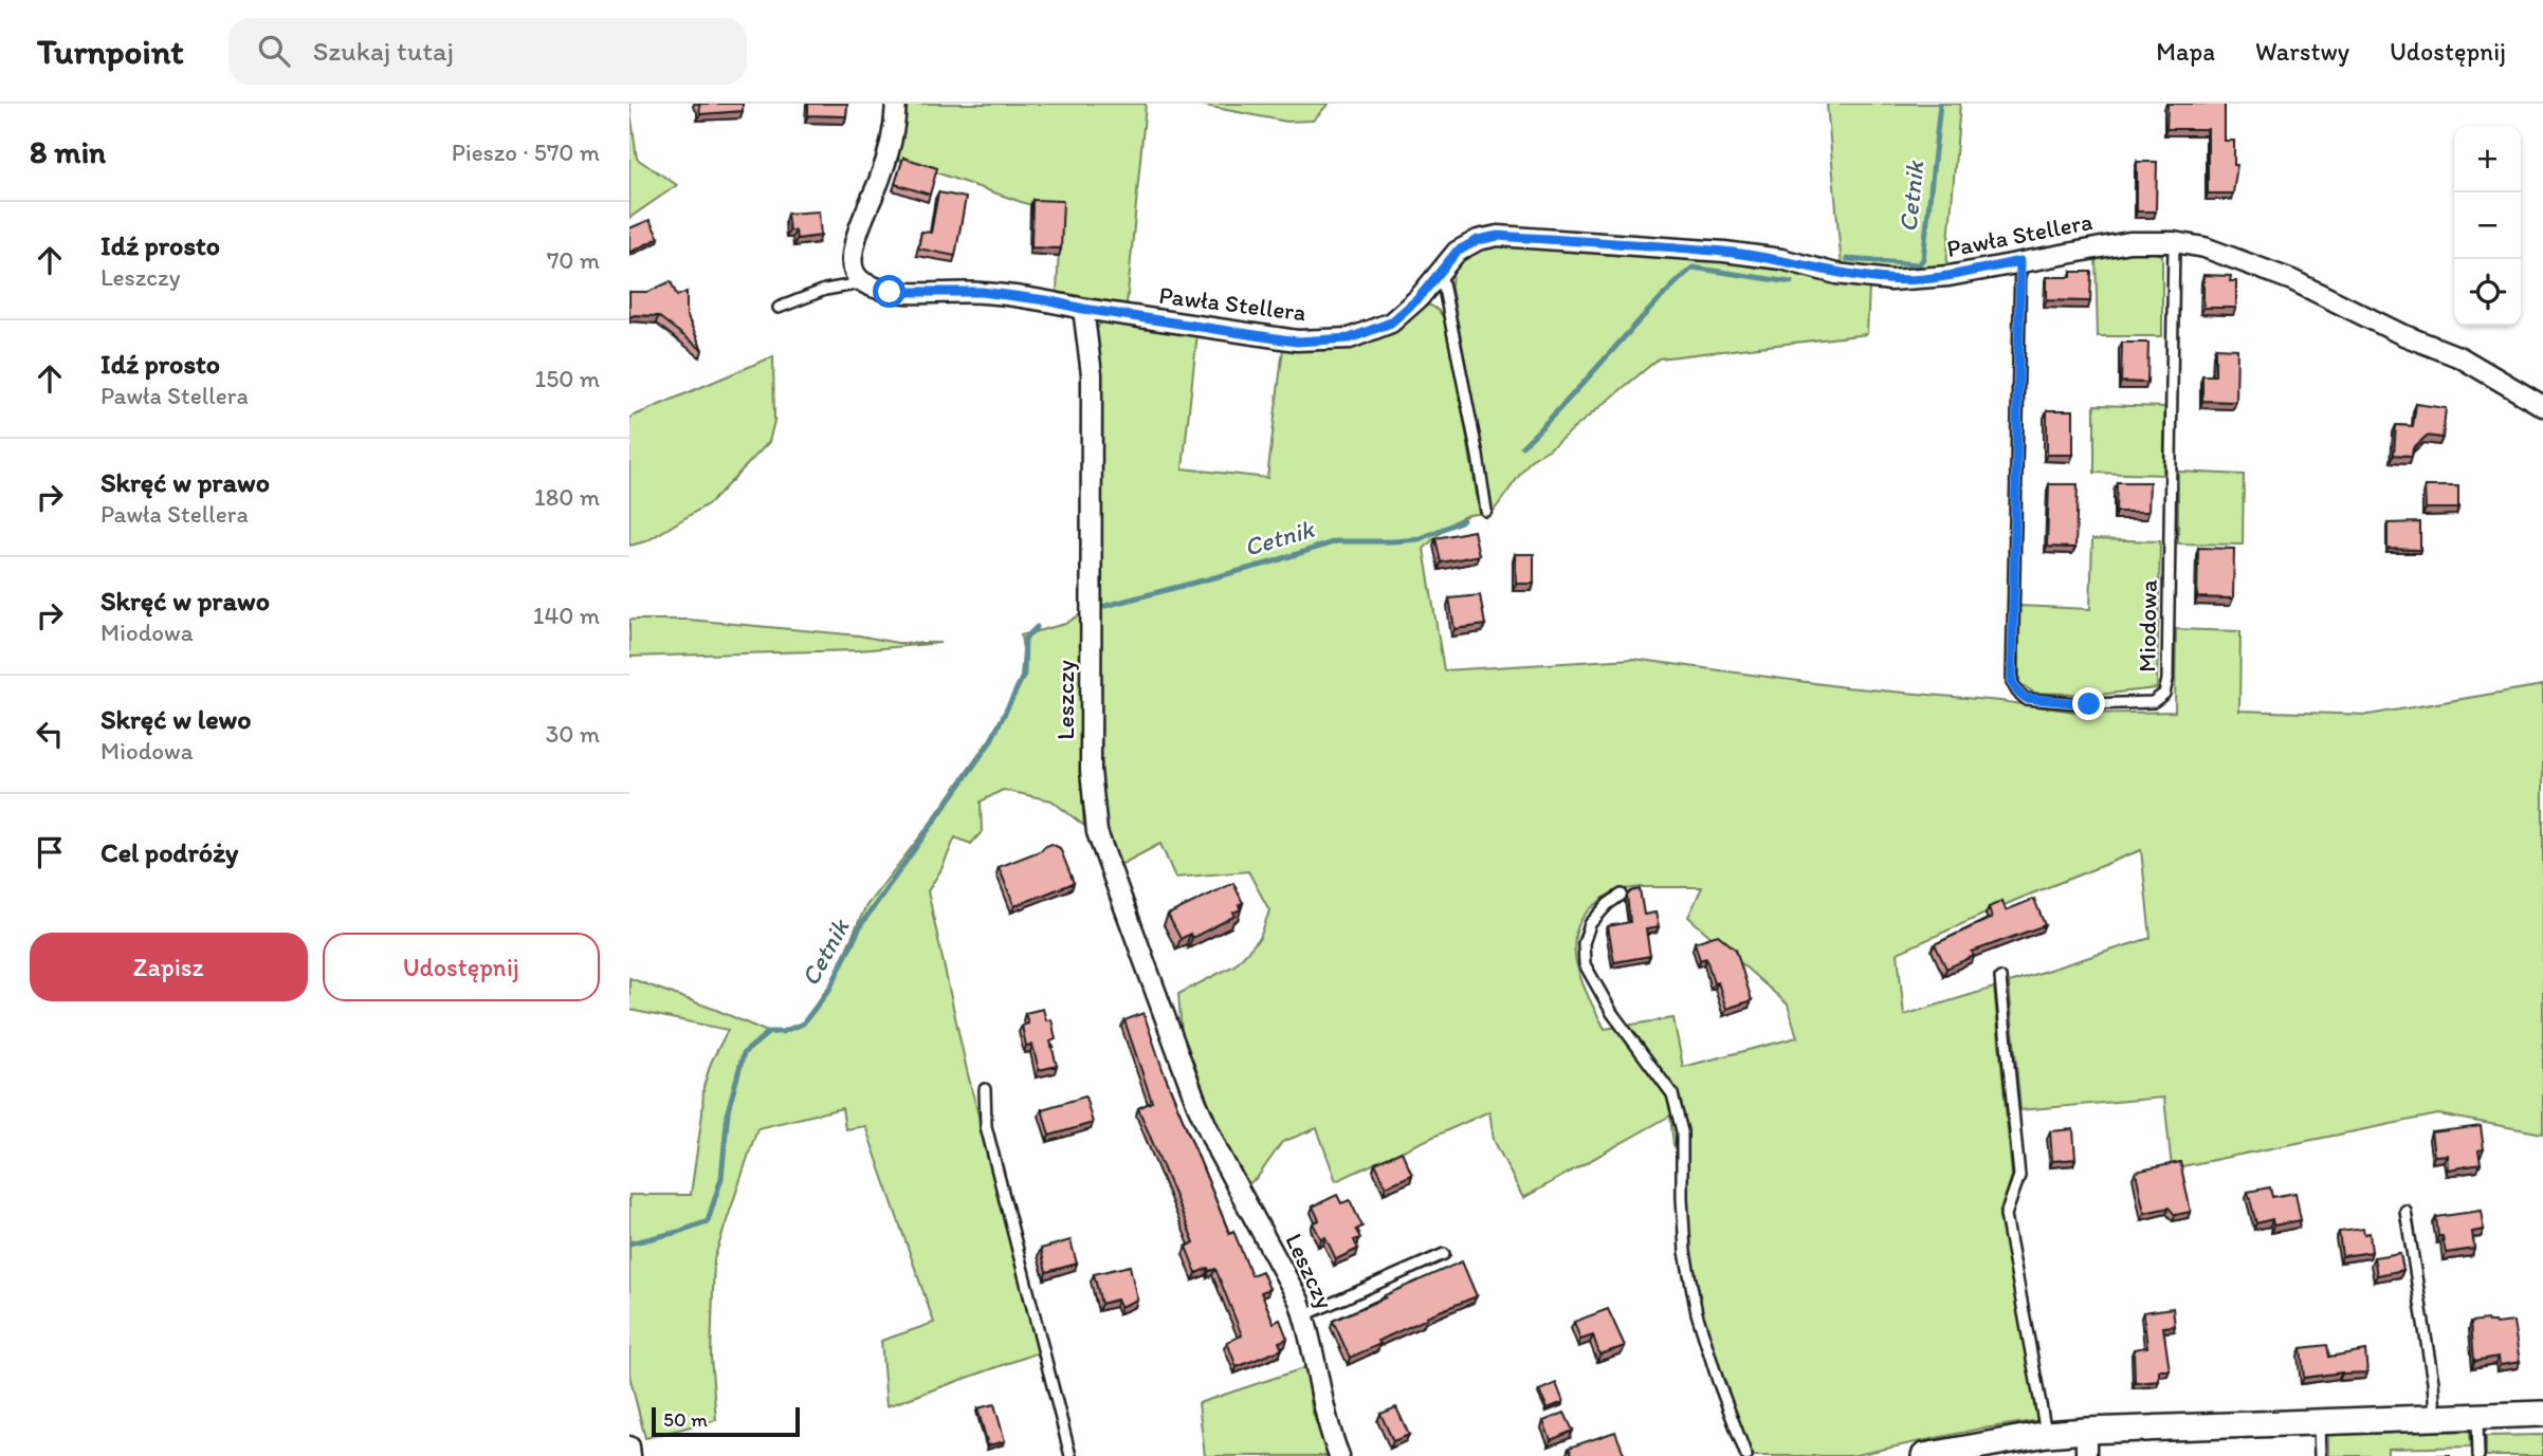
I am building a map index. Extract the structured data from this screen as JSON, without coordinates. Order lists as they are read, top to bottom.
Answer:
{
  "streets": {
    "street": ["Pawła Stellera", "Leszczy"],
    "lane": ["Miodowa"]
  },
  "crossings": [
    ["Pawła Stellera", "Miodowa"],
    ["Pawła Stellera", "Leszczy"]
  ],
  "water": ["Cetnik"],
  "scale_bar": "50 m",
  "page": {
    "header": "Turnpoint",
    "search": "Szukaj tutaj",
    "nav": ["Mapa", "Warstwy", "Udostępnij"],
    "heading": ["8 min", "Pieszo · 570 m"],
    "map_buttons": ["+", "−"],
    "list": [
      ["Idź prosto", "Leszczy", "70 m"],
      ["Idź prosto", "Pawła Stellera", "150 m"],
      ["Skręć w prawo", "Pawła Stellera", "180 m"],
      ["Skręć w prawo", "Miodowa", "140 m"],
      ["Skręć w lewo", "Miodowa", "30 m"],
      "Cel podróży"
    ],
    "buttons": ["Zapisz", "Udostępnij"],
    "scale": "50 m"
  }
}
